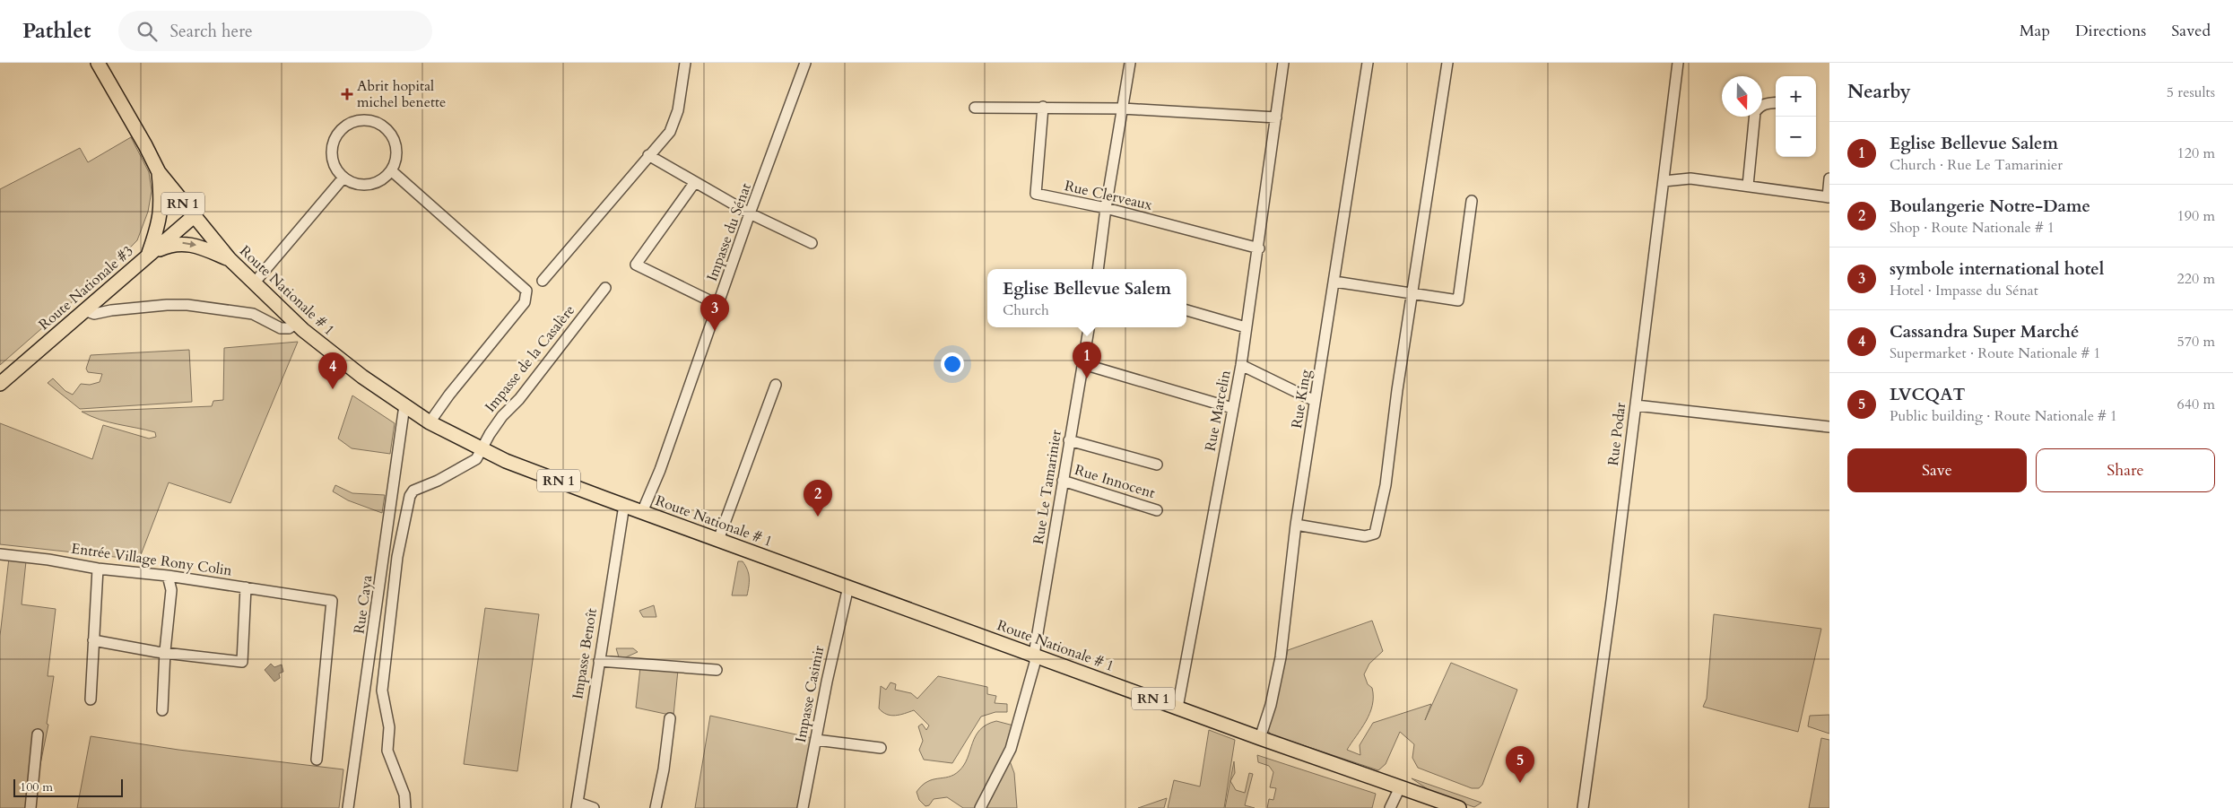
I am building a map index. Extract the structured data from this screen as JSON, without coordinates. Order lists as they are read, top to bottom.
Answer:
{
  "streets": {
    "main road": ["RN 1", "Route Nationale #3", "Route Nationale # 1"],
    "street": [
      "Rue Clerveaux",
      "Impasse du Sénat",
      "Impasse de la Casalère",
      "Rue King",
      "Rue Marcelin",
      "Rue Podar",
      "Rue Innocent",
      "Rue Le Tamarinier",
      "Entrée Village Rony Colin",
      "Rue Caya",
      "Impasse Benoît",
      "Impasse Casimir"
    ]
  },
  "crossings": [
    ["Rue Clerveaux", "Rue Marcelin"],
    ["Impasse du Sénat", "Route Nationale # 1"],
    ["Route Nationale #3", "Route Nationale # 1"],
    ["Route Nationale # 1", "Impasse de la Casalère"],
    ["Route Nationale # 1", "Rue King"],
    ["Route Nationale # 1", "Rue Marcelin"],
    ["Route Nationale # 1", "Rue Le Tamarinier"],
    ["Route Nationale # 1", "Rue Caya"],
    ["Route Nationale # 1", "Impasse Benoît"],
    ["Route Nationale # 1", "Impasse Casimir"],
    ["Rue Innocent", "Rue Le Tamarinier"]
  ],
  "places": {
    "health": ["Abrit hopital michel benette"]
  },
  "scale_bar": "100 m",
  "north": "bottom",
  "page": {
    "header": "Pathlet",
    "search": "Search here",
    "nav": ["Map", "Directions", "Saved"],
    "heading": ["Nearby", "5 results"],
    "map_buttons": ["+", "−"],
    "list": [
      {
        "mark": "1",
        "name": "Eglise Bellevue Salem",
        "note": "Church · Rue Le Tamarinier",
        "value": "120 m"
      },
      {
        "mark": "2",
        "name": "Boulangerie Notre-Dame",
        "note": "Shop · Route Nationale # 1",
        "value": "190 m"
      },
      {
        "mark": "3",
        "name": "symbole international hotel",
        "note": "Hotel · Impasse du Sénat",
        "value": "220 m"
      },
      {
        "mark": "4",
        "name": "Cassandra Super Marché",
        "note": "Supermarket · Route Nationale # 1",
        "value": "570 m"
      },
      {
        "mark": "5",
        "name": "LVCQAT",
        "note": "Public building · Route Nationale # 1",
        "value": "640 m"
      }
    ],
    "popup": ["Eglise Bellevue Salem", "Church"],
    "pins": [
      "3",
      "1",
      "4",
      "2",
      "5"
    ],
    "buttons": ["Save", "Share"],
    "scale": "100 m"
  }
}
